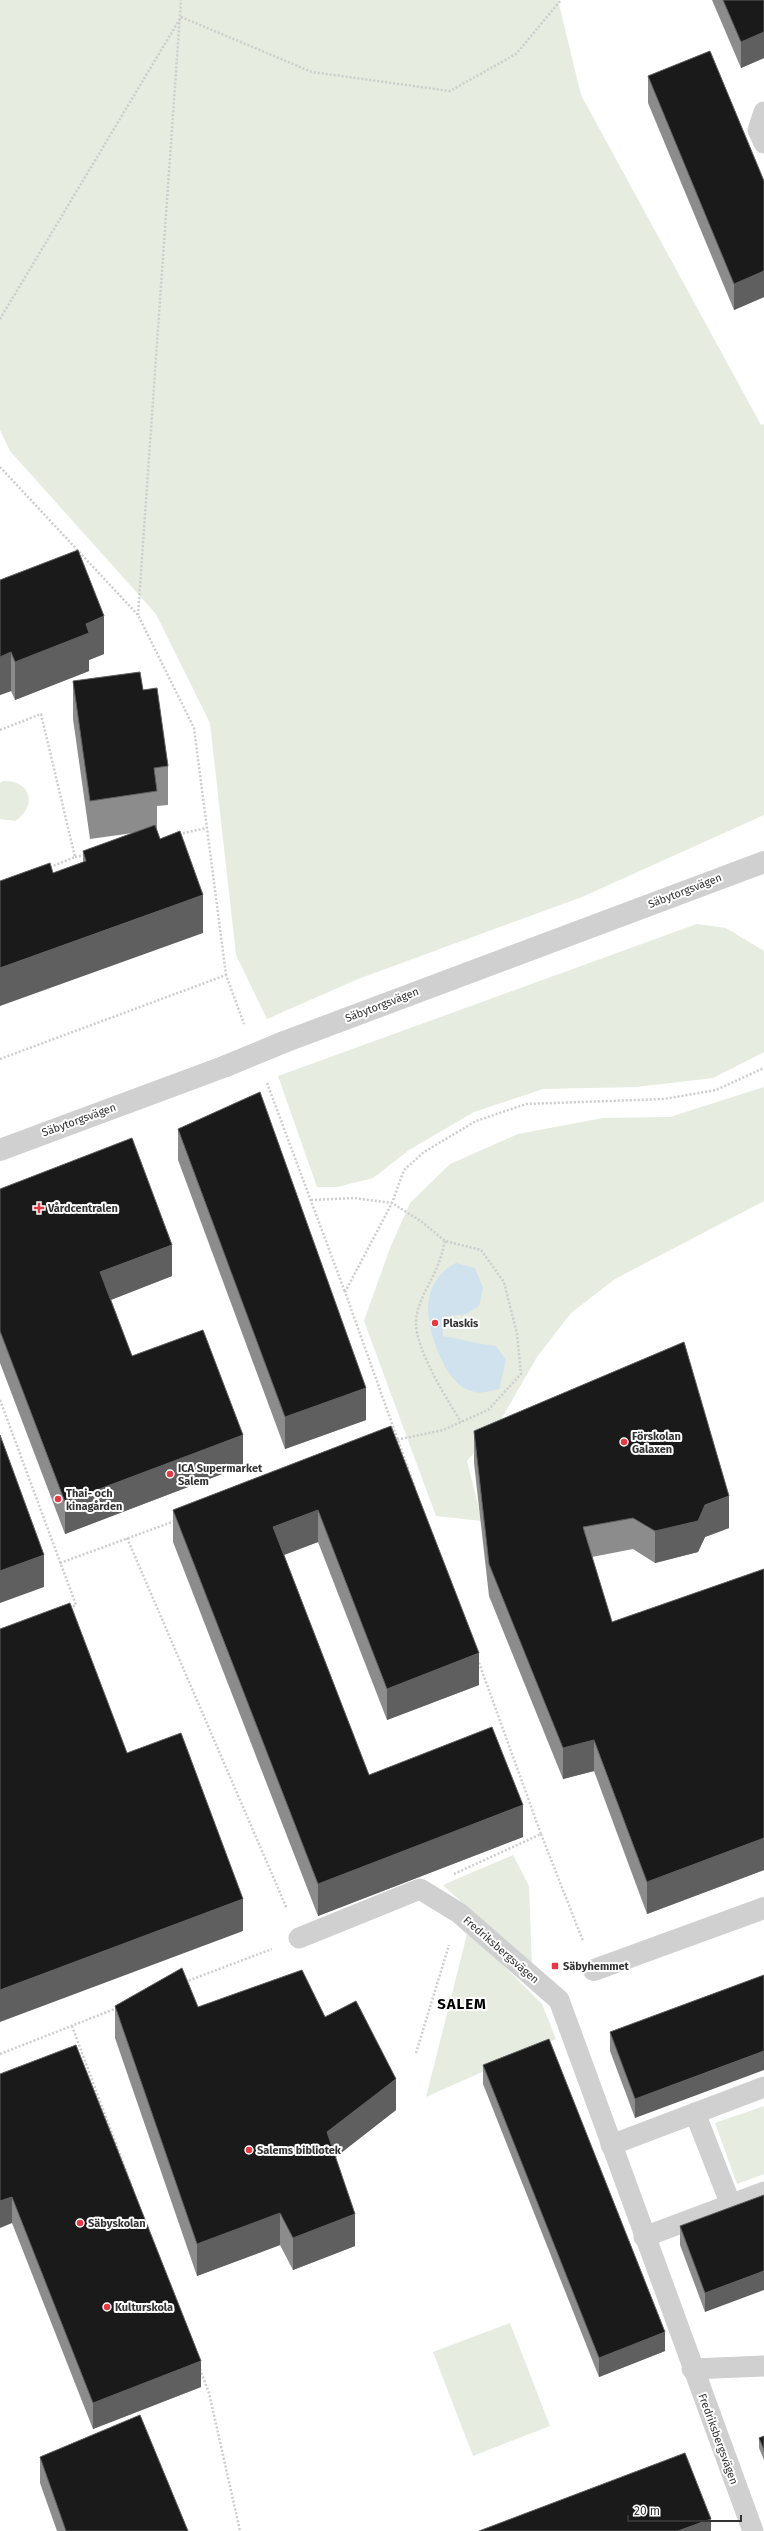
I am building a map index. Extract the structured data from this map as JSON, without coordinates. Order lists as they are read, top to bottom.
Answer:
{
  "streets": {
    "street": ["Säbytorgsvägen"],
    "lane": ["Fredriksbergsvägen"]
  },
  "districts": ["SALEM"],
  "places": {
    "health": ["Vårdcentralen"],
    "other": [
      "Plaskis",
      "Förskolan Galaxen",
      "ICA Supermarket Salem",
      "Thai- och kinagården",
      "Salems bibliotek",
      "Säbyskolan",
      "Kulturskola"
    ],
    "transit": ["Säbyhemmet"]
  },
  "scale_bar": "20 m"
}
